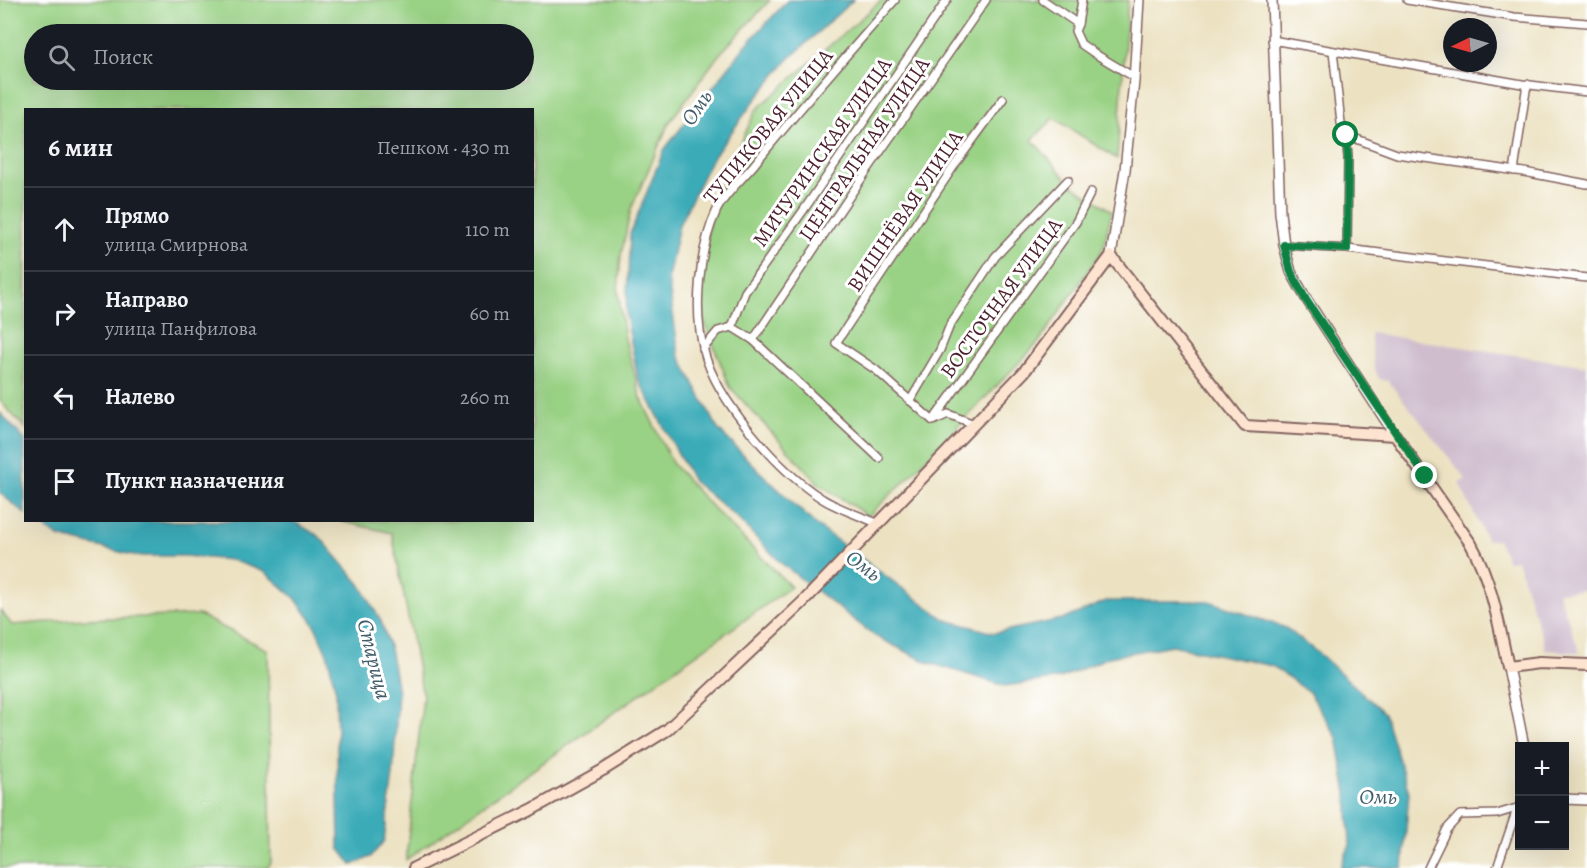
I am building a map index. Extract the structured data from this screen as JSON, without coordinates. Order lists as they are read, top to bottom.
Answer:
{
  "streets": {
    "street": [
      "ТУПИКОВАЯ УЛИЦА",
      "ЦЕНТРАЛЬНАЯ УЛИЦА",
      "МИЧУРИНСКАЯ УЛИЦА",
      "ВИШНЁВАЯ УЛИЦА",
      "ВОСТОЧНАЯ УЛИЦА"
    ]
  },
  "water": ["Омь", "Старица"],
  "north": "left",
  "page": {
    "search": "Поиск",
    "heading": ["6 мин", "Пешком · 430 m"],
    "list": [
      ["Прямо", "улица Смирнова", "110 m"],
      ["Направо", "улица Панфилова", "60 m"],
      ["Налево", "260 m"],
      "Пункт назначения"
    ],
    "map_buttons": ["+", "−"]
  }
}
